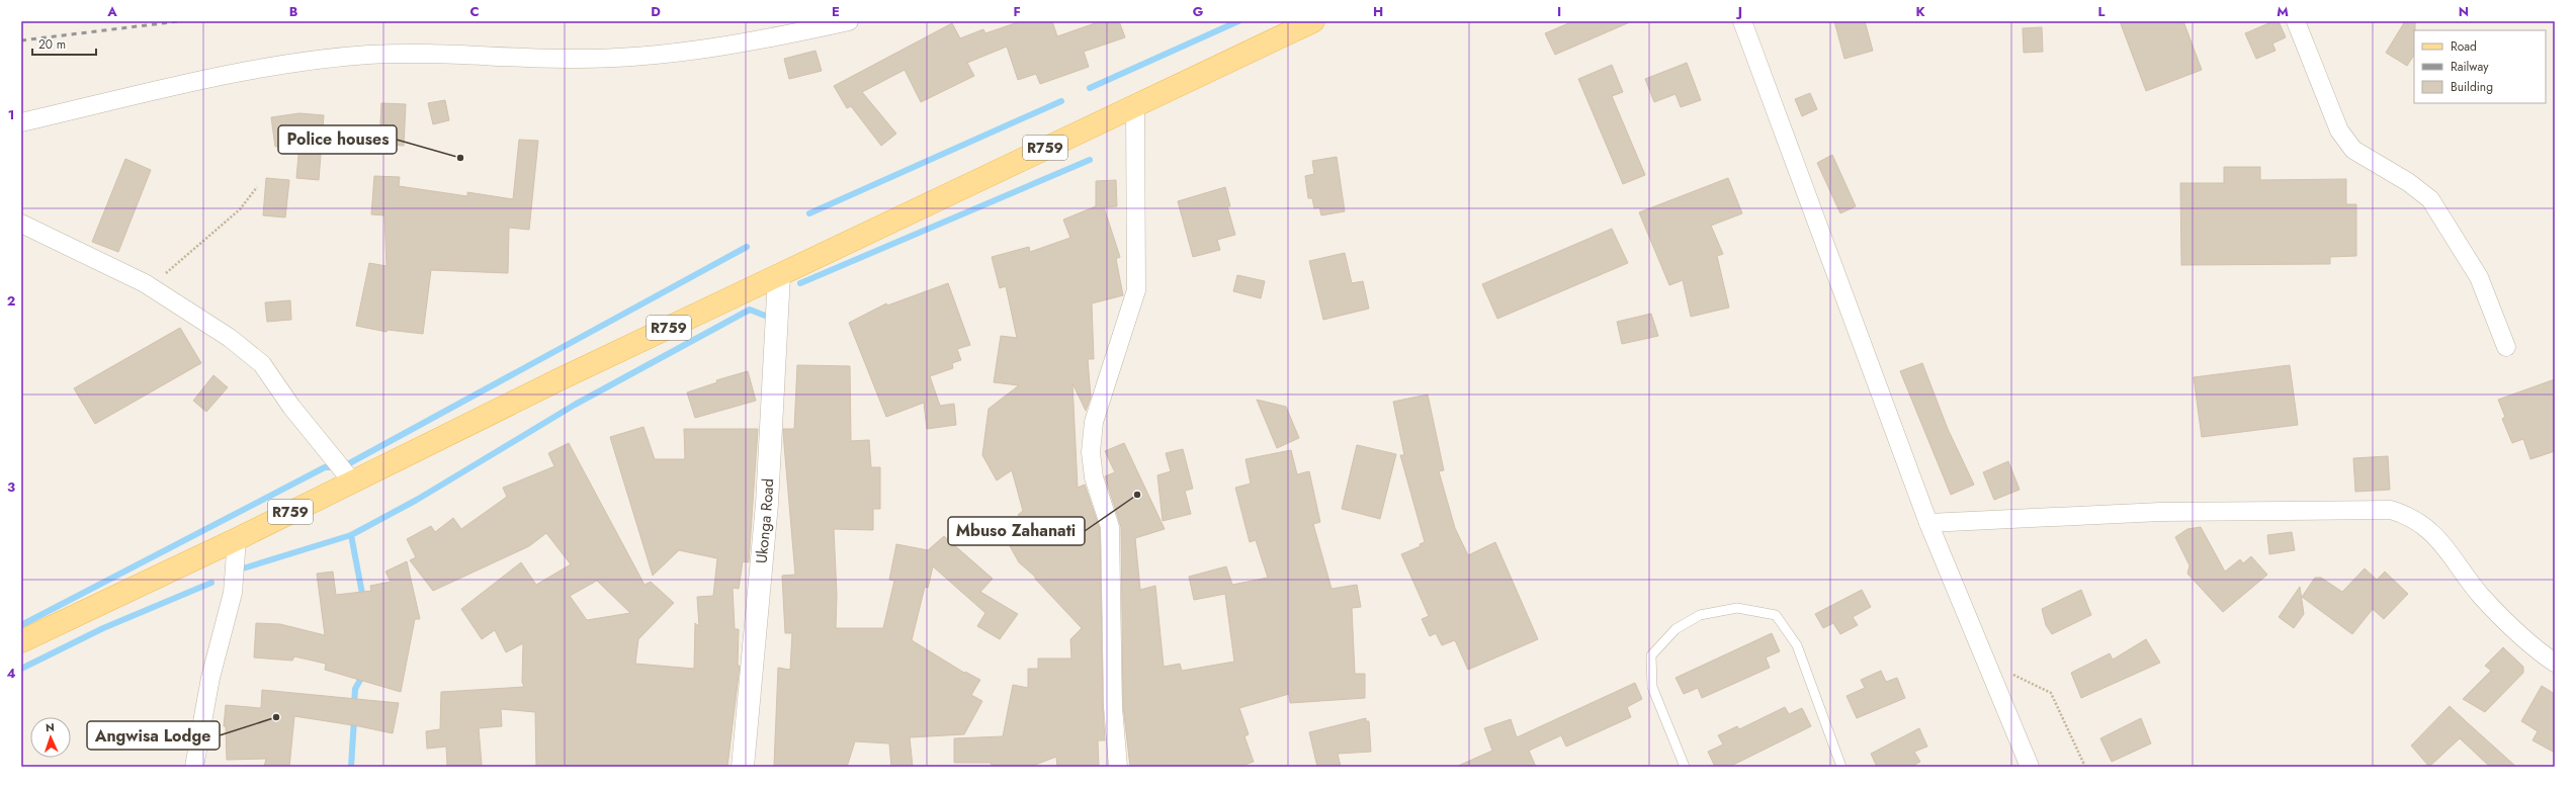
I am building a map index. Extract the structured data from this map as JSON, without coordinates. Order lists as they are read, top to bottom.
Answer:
{
  "streets": {
    "main road": ["R759"],
    "street": ["Ukonga Road"]
  },
  "crossings": [
    ["R759", "Ukonga Road"]
  ],
  "places": ["Police houses", "Mbuso Zahanati", "Angwisa Lodge"],
  "legend": ["Road", "Railway", "Building"],
  "scale_bar": "20 m",
  "north": "top",
  "grid": {
    "columns": [
      "A",
      "B",
      "C",
      "D",
      "E",
      "F",
      "G",
      "H",
      "I",
      "J",
      "K",
      "L",
      "M",
      "N"
    ],
    "rows": [
      "1",
      "2",
      "3",
      "4"
    ]
  }
}
